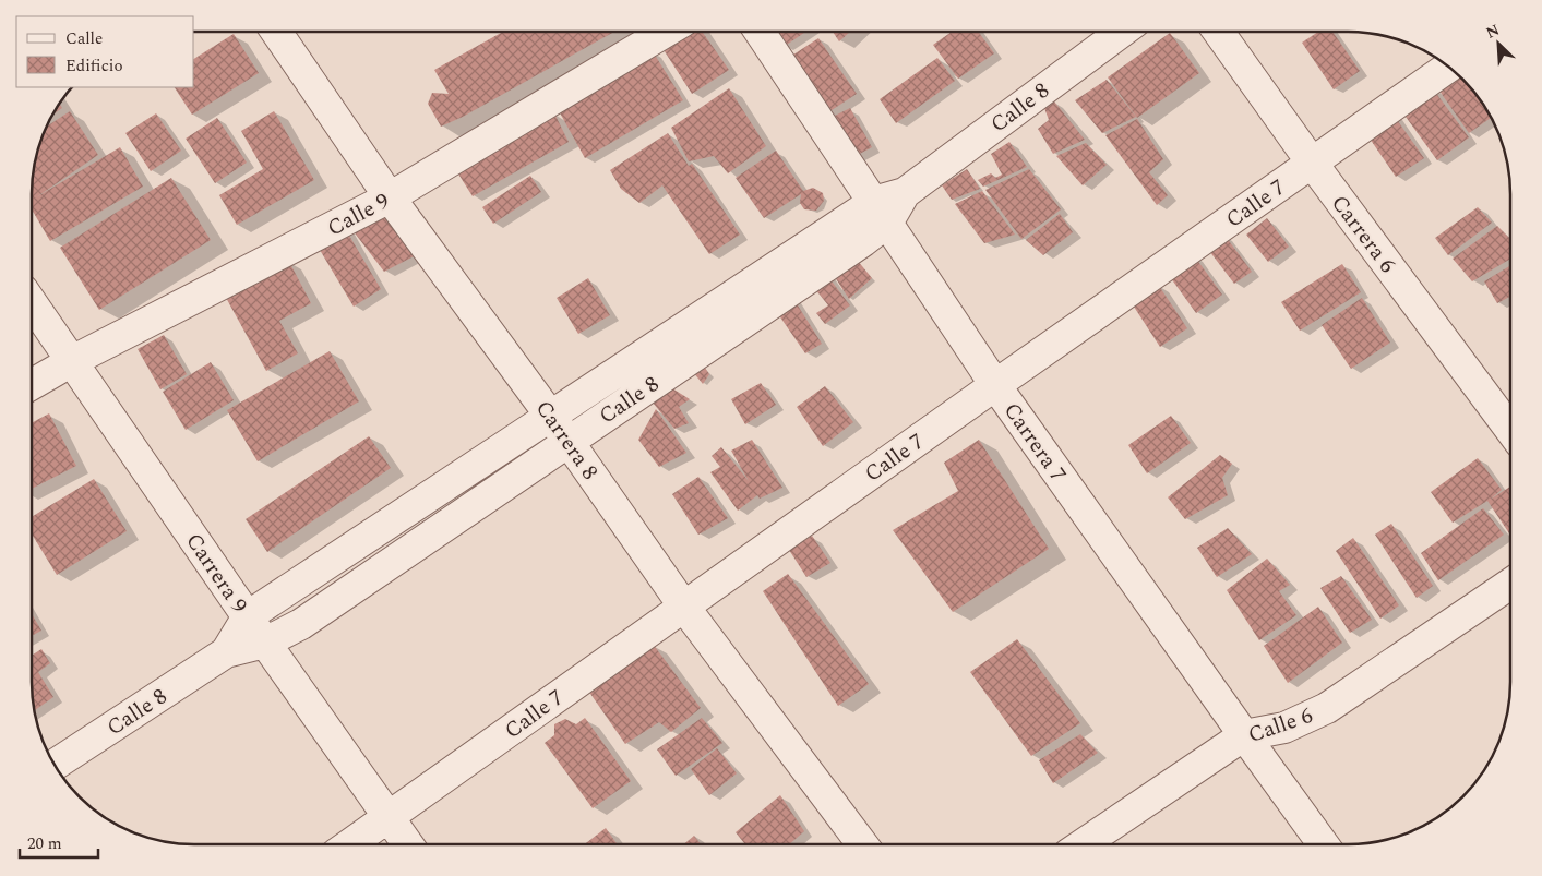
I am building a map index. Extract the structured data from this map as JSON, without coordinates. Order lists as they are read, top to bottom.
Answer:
{
  "streets": {
    "street": [
      "Calle 8",
      "Calle 7",
      "Calle 9",
      "Carrera 6",
      "Carrera 8",
      "Carrera 7",
      "Carrera 9",
      "Calle 6"
    ]
  },
  "crossings": [
    ["Calle 8", "Carrera 8"],
    ["Calle 8", "Carrera 7"],
    ["Calle 8", "Carrera 9"],
    ["Calle 7", "Carrera 6"],
    ["Calle 7", "Carrera 8"],
    ["Calle 7", "Carrera 7"],
    ["Calle 7", "Carrera 9"],
    ["Calle 9", "Carrera 8"],
    ["Calle 9", "Carrera 9"],
    ["Carrera 7", "Calle 6"]
  ],
  "legend": ["Calle", "Edificio"],
  "scale_bar": "20 m",
  "north": "top left"
}
